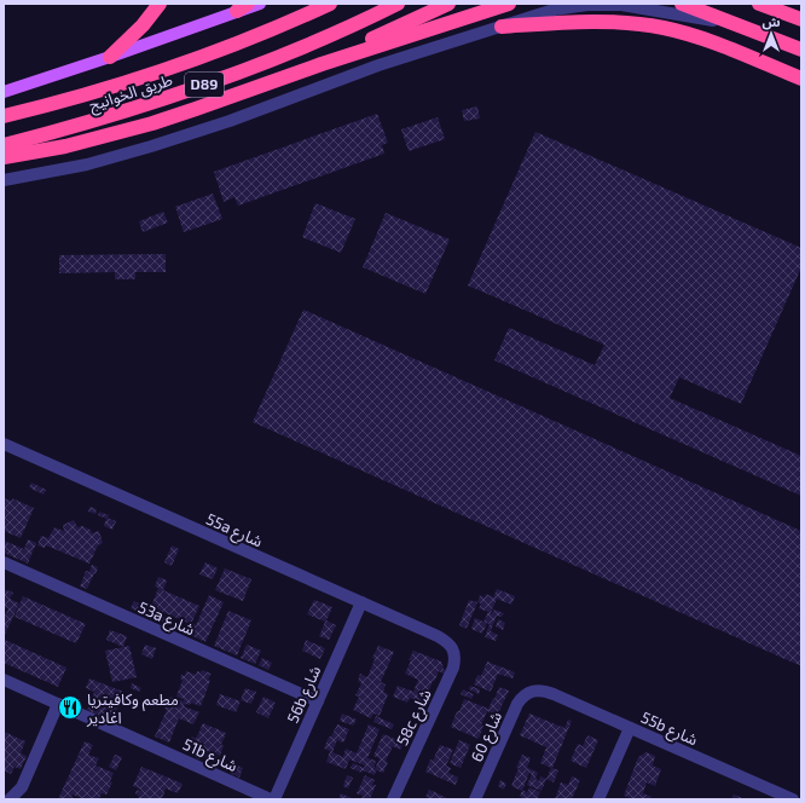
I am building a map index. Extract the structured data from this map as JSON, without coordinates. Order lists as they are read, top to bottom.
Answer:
{
  "streets": {
    "highway": ["D89", "طريق الخوانيج"],
    "street": [
      "55a شارع",
      "53a شارع",
      "56b شارع",
      "58c شارع",
      "55b شارع",
      "شارع 60",
      "51b شارع"
    ]
  },
  "crossings": [
    ["55a شارع", "56b شارع"],
    ["55a شارع", "58c شارع"],
    ["53a شارع", "56b شارع"],
    ["55b شارع", "شارع 60"]
  ],
  "places": {
    "restaurant": ["مطعم وكافيتريا اغادير"]
  },
  "north": "top"
}
